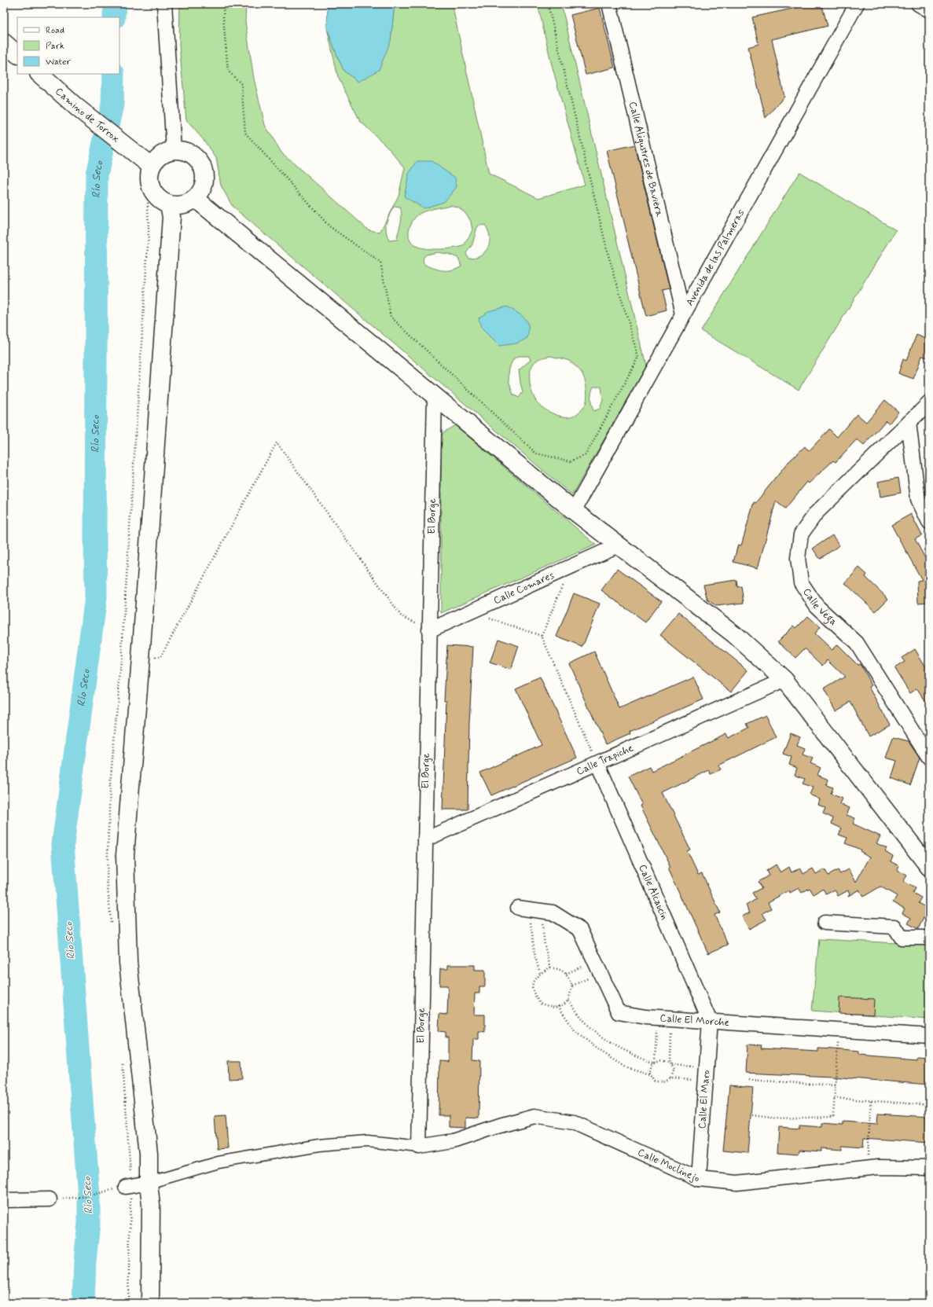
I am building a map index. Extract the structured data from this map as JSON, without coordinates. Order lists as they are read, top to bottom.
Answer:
{
  "streets": {
    "street": [
      "Camino de Torrox",
      "Calle Aligustres de Baviera",
      "Avenida de las Palmeras",
      "El Borge",
      "Calle Comares",
      "Calle Vega",
      "Calle Trapiche",
      "Calle Alcaucin",
      "Calle El Morche",
      "Calle El Maro",
      "Calle Moclinejo"
    ]
  },
  "crossings": [
    ["Calle Aligustres de Baviera", "Avenida de las Palmeras"],
    ["El Borge", "Calle Comares"],
    ["El Borge", "Calle Trapiche"],
    ["El Borge", "Calle Moclinejo"],
    ["Calle Trapiche", "Calle Alcaucin"],
    ["Calle Alcaucin", "Calle El Morche"],
    ["Calle Alcaucin", "Calle El Maro"],
    ["Calle El Morche", "Calle El Maro"],
    ["Calle El Maro", "Calle Moclinejo"]
  ],
  "water": ["Río Seco"],
  "legend": ["Road", "Park", "Water"]
}
